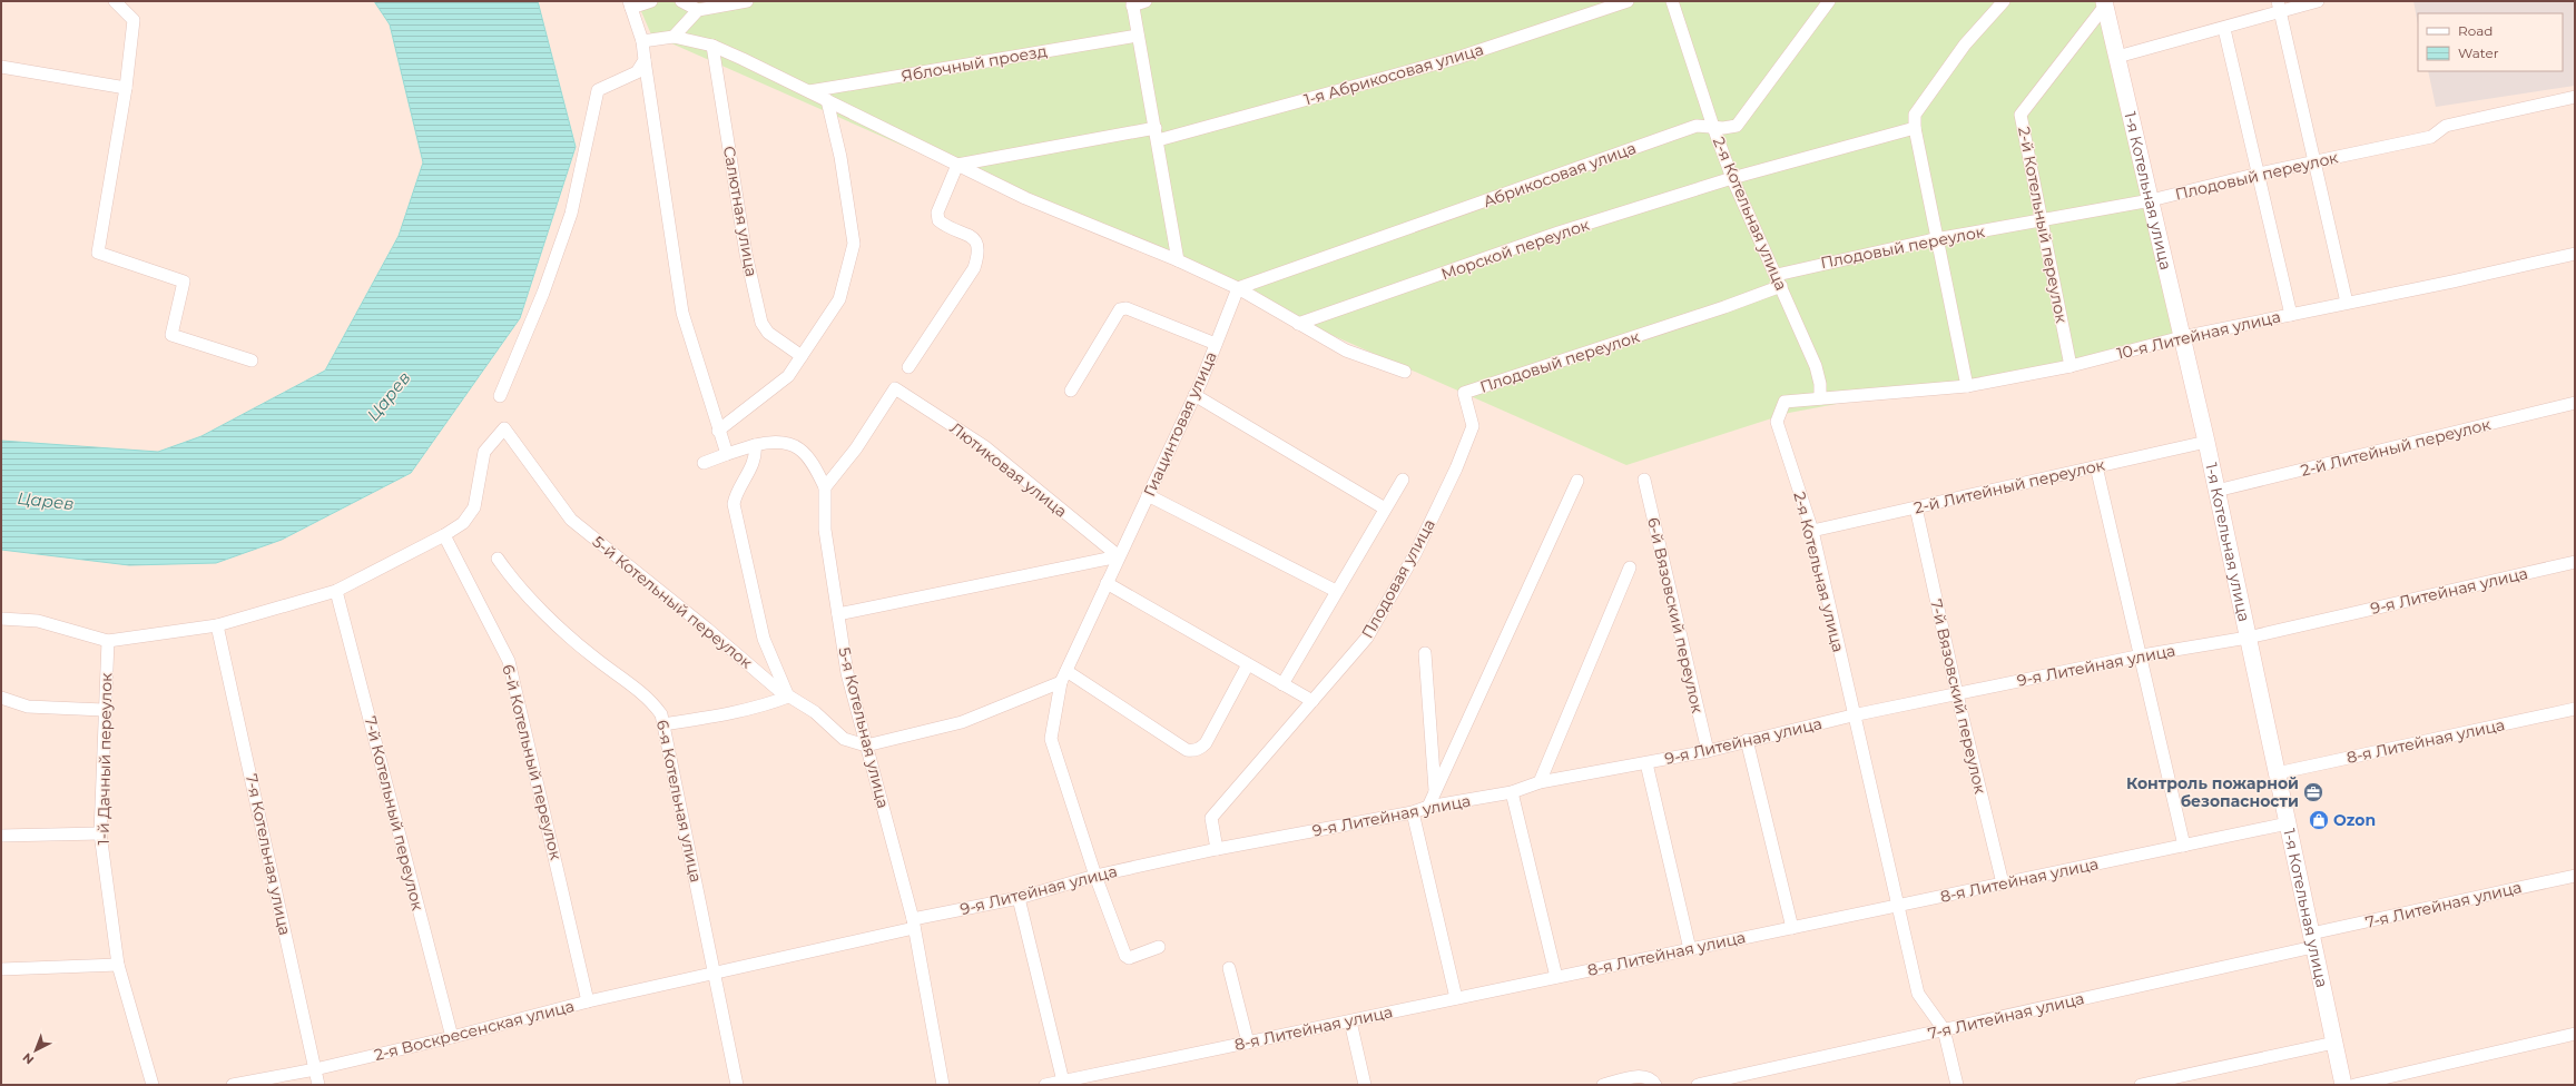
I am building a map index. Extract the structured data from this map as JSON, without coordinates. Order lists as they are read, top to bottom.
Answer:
{
  "streets": {
    "street": [
      "Яблочный проезд",
      "1-я Абрикосовая улица",
      "Абрикосовая улица",
      "Плодовый переулок",
      "1-я Котельная улица",
      "Салютная улица",
      "2-я Котельная улица",
      "2-й Котельный переулок",
      "Морской переулок",
      "10-я Литейная улица",
      "Гиацинтовая улица",
      "2-й Литейный переулок",
      "Лютиковая улица",
      "Плодовая улица",
      "9-я Литейная улица",
      "5-й Котельный переулок",
      "6-й Вязовский переулок",
      "7-й Вязовский переулок",
      "5-я Котельная улица",
      "8-я Литейная улица",
      "1-й Дачный переулок",
      "6-й Котельный переулок",
      "6-я Котельная улица",
      "7-й Котельный переулок",
      "7-я Котельная улица",
      "7-я Литейная улица",
      "2-я Воскресенская улица"
    ]
  },
  "crossings": [
    ["Абрикосовая улица", "2-я Котельная улица"],
    ["Абрикосовая улица", "Гиацинтовая улица"],
    ["Плодовый переулок", "1-я Котельная улица"],
    ["Плодовый переулок", "2-я Котельная улица"],
    ["Плодовый переулок", "2-й Котельный переулок"],
    ["Плодовый переулок", "Плодовая улица"],
    ["1-я Котельная улица", "2-й Котельный переулок"],
    ["1-я Котельная улица", "10-я Литейная улица"],
    ["1-я Котельная улица", "2-й Литейный переулок"],
    ["1-я Котельная улица", "9-я Литейная улица"],
    ["1-я Котельная улица", "8-я Литейная улица"],
    ["1-я Котельная улица", "7-я Литейная улица"],
    ["2-я Котельная улица", "Морской переулок"],
    ["2-я Котельная улица", "10-я Литейная улица"],
    ["2-я Котельная улица", "2-й Литейный переулок"],
    ["2-я Котельная улица", "9-я Литейная улица"],
    ["2-я Котельная улица", "8-я Литейная улица"],
    ["2-я Котельная улица", "7-я Литейная улица"],
    ["2-й Котельный переулок", "10-я Литейная улица"],
    ["Гиацинтовая улица", "Лютиковая улица"],
    ["Гиацинтовая улица", "9-я Литейная улица"],
    ["2-й Литейный переулок", "7-й Вязовский переулок"],
    ["Лютиковая улица", "5-я Котельная улица"],
    ["Плодовая улица", "9-я Литейная улица"],
    ["9-я Литейная улица", "6-й Вязовский переулок"],
    ["9-я Литейная улица", "7-й Вязовский переулок"],
    ["9-я Литейная улица", "5-я Котельная улица"],
    ["9-я Литейная улица", "6-я Котельная улица"],
    ["9-я Литейная улица", "2-я Воскресенская улица"],
    ["5-й Котельный переулок", "5-я Котельная улица"],
    ["5-й Котельный переулок", "6-й Котельный переулок"],
    ["7-й Вязовский переулок", "8-я Литейная улица"],
    ["6-й Котельный переулок", "2-я Воскресенская улица"],
    ["6-я Котельная улица", "2-я Воскресенская улица"],
    ["7-й Котельный переулок", "2-я Воскресенская улица"],
    ["7-я Котельная улица", "2-я Воскресенская улица"]
  ],
  "water": ["Царев"],
  "places": {
    "office": ["Контроль пожарной безопасности"],
    "shop": ["Ozon"]
  },
  "legend": ["Road", "Water"],
  "north": "bottom left"
}
